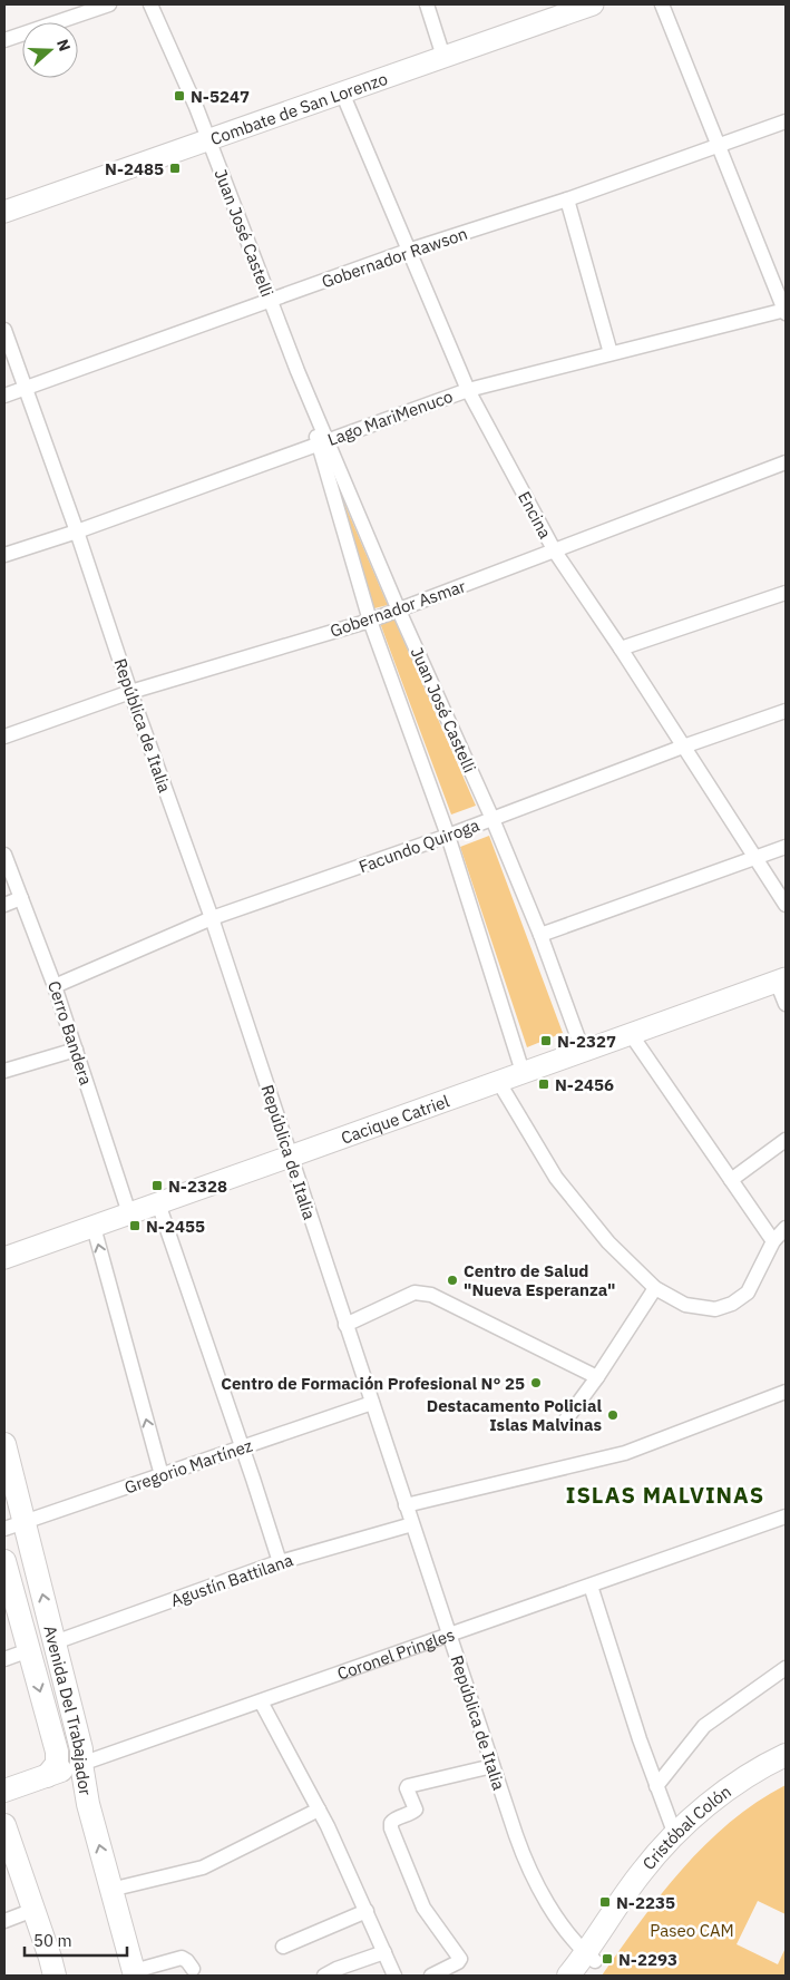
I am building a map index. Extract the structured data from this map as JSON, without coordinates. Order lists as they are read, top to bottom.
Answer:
{
  "streets": {
    "main road": ["Coronel Pringles", "Avenida Del Trabajador", "Cristóbal Colón"],
    "street": [
      "Combate de San Lorenzo",
      "Juan José Castelli",
      "Gobernador Rawson",
      "Lago MariMenuco",
      "Encina",
      "Gobernador Asmar",
      "República de Italia",
      "Facundo Quiroga",
      "Cerro Bandera",
      "Cacique Catriel",
      "Gregorio Martínez",
      "Agustín Battilana"
    ]
  },
  "crossings": [
    ["Combate de San Lorenzo", "Juan José Castelli"],
    ["Combate de San Lorenzo", "Encina"],
    ["Juan José Castelli", "Gobernador Rawson"],
    ["Juan José Castelli", "Lago MariMenuco"],
    ["Juan José Castelli", "Gobernador Asmar"],
    ["Juan José Castelli", "Facundo Quiroga"],
    ["Juan José Castelli", "Cacique Catriel"],
    ["Gobernador Rawson", "Encina"],
    ["Gobernador Rawson", "República de Italia"],
    ["Lago MariMenuco", "Encina"],
    ["Lago MariMenuco", "República de Italia"],
    ["Encina", "Gobernador Asmar"],
    ["Encina", "Facundo Quiroga"],
    ["Gobernador Asmar", "República de Italia"],
    ["República de Italia", "Facundo Quiroga"],
    ["República de Italia", "Cacique Catriel"],
    ["República de Italia", "Gregorio Martínez"],
    ["República de Italia", "Agustín Battilana"],
    ["República de Italia", "Coronel Pringles"],
    ["República de Italia", "Cristóbal Colón"],
    ["Facundo Quiroga", "Cerro Bandera"],
    ["Cerro Bandera", "Cacique Catriel"],
    ["Gregorio Martínez", "Avenida Del Trabajador"],
    ["Agustín Battilana", "Avenida Del Trabajador"],
    ["Coronel Pringles", "Avenida Del Trabajador"]
  ],
  "districts": ["ISLAS MALVINAS"],
  "parks": ["Paseo CAM"],
  "places": {
    "transit": [
      "N-5247",
      "N-2485",
      "N-2327",
      "N-2456",
      "N-2328",
      "N-2455",
      "N-2235",
      "N-2293"
    ],
    "other": ["Centro de Salud \"Nueva Esperanza\"", "Centro de Formación Profesional N° 25", "Destacamento Policial Islas Malvinas"]
  },
  "scale_bar": "50 m",
  "north": "right"
}
